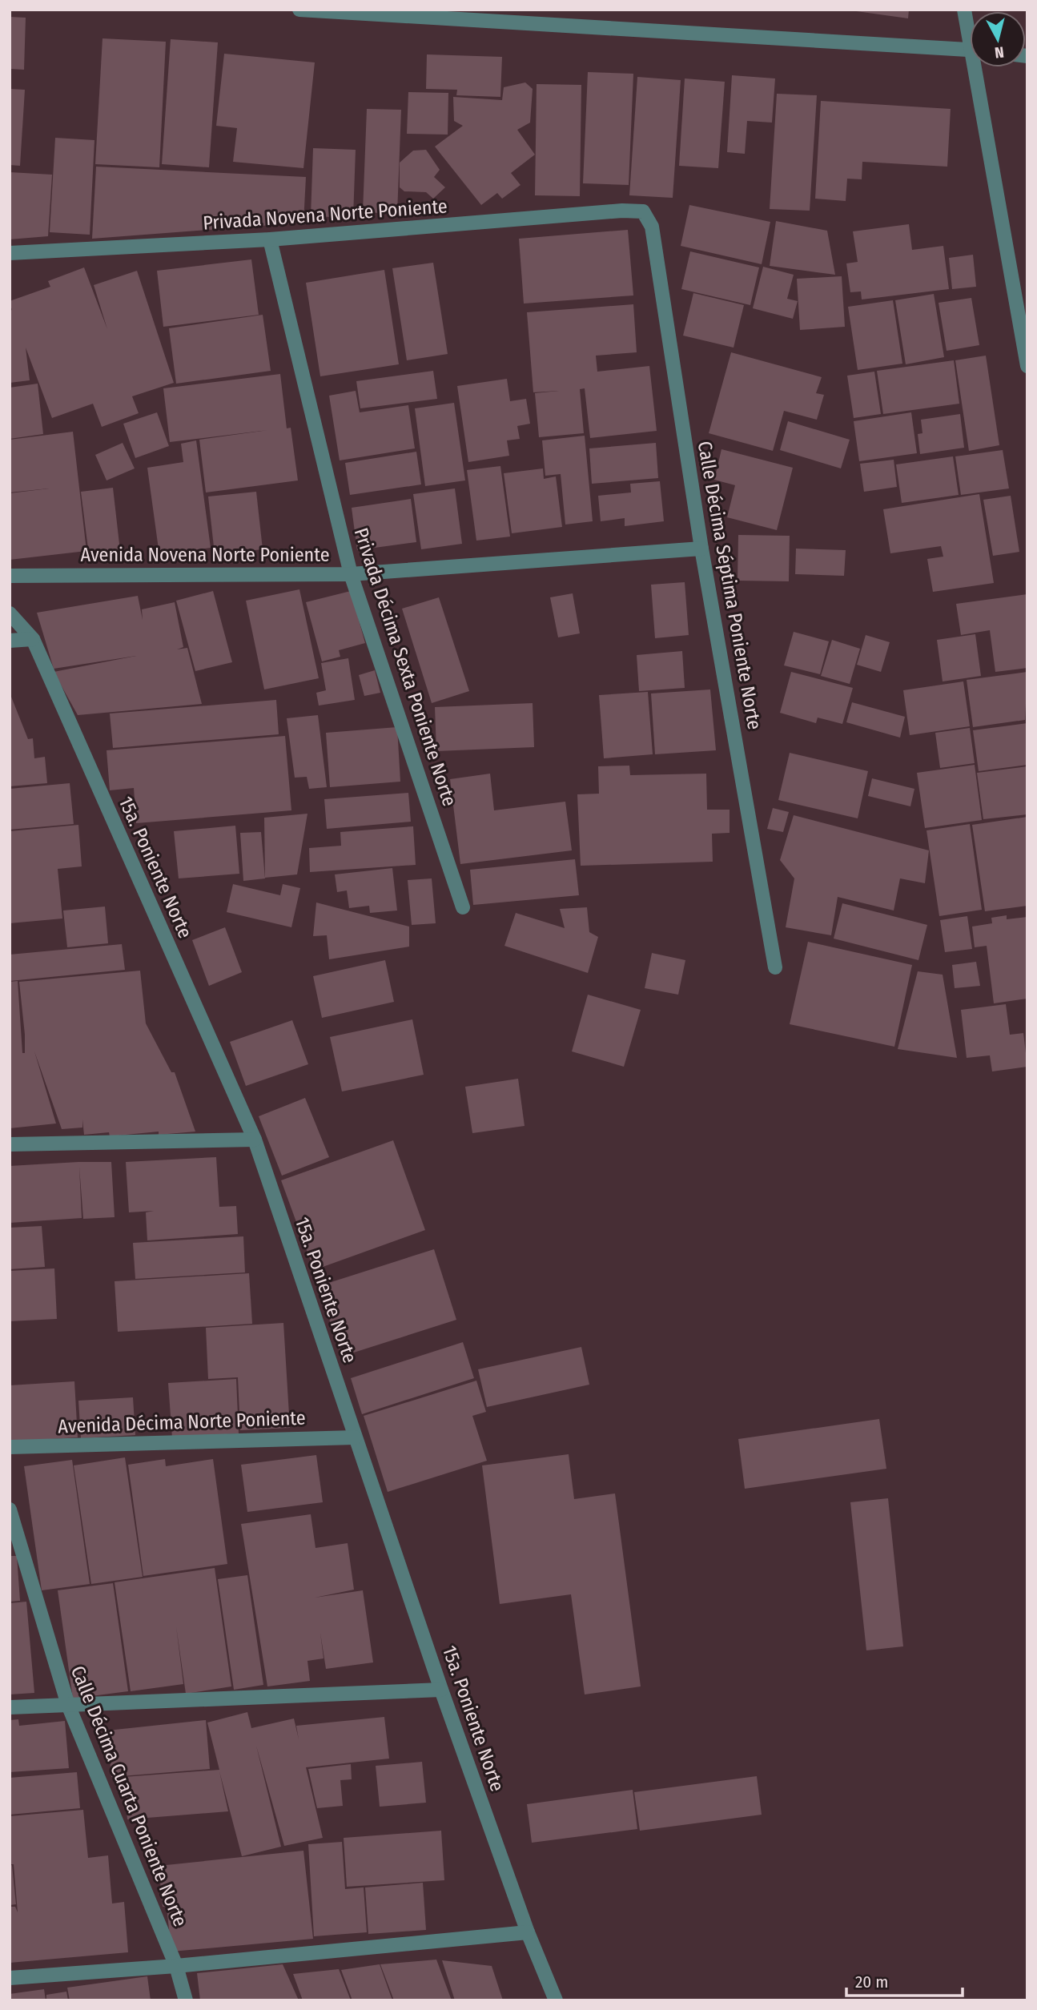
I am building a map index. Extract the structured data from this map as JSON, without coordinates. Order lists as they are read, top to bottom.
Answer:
{
  "streets": {
    "street": [
      "Privada Novena Norte Poniente",
      "Avenida Novena Norte Poniente",
      "Calle Décima Séptima Poniente Norte",
      "Privada Décima Sexta Poniente Norte",
      "15a. Poniente Norte",
      "Avenida Décima Norte Poniente",
      "Calle Décima Cuarta Poniente Norte"
    ]
  },
  "crossings": [
    ["Privada Novena Norte Poniente", "Calle Décima Séptima Poniente Norte"],
    ["Privada Novena Norte Poniente", "Privada Décima Sexta Poniente Norte"],
    ["Avenida Novena Norte Poniente", "Calle Décima Séptima Poniente Norte"],
    ["Avenida Novena Norte Poniente", "Privada Décima Sexta Poniente Norte"],
    ["15a. Poniente Norte", "Avenida Décima Norte Poniente"]
  ],
  "scale_bar": "20 m",
  "north": "bottom"
}
